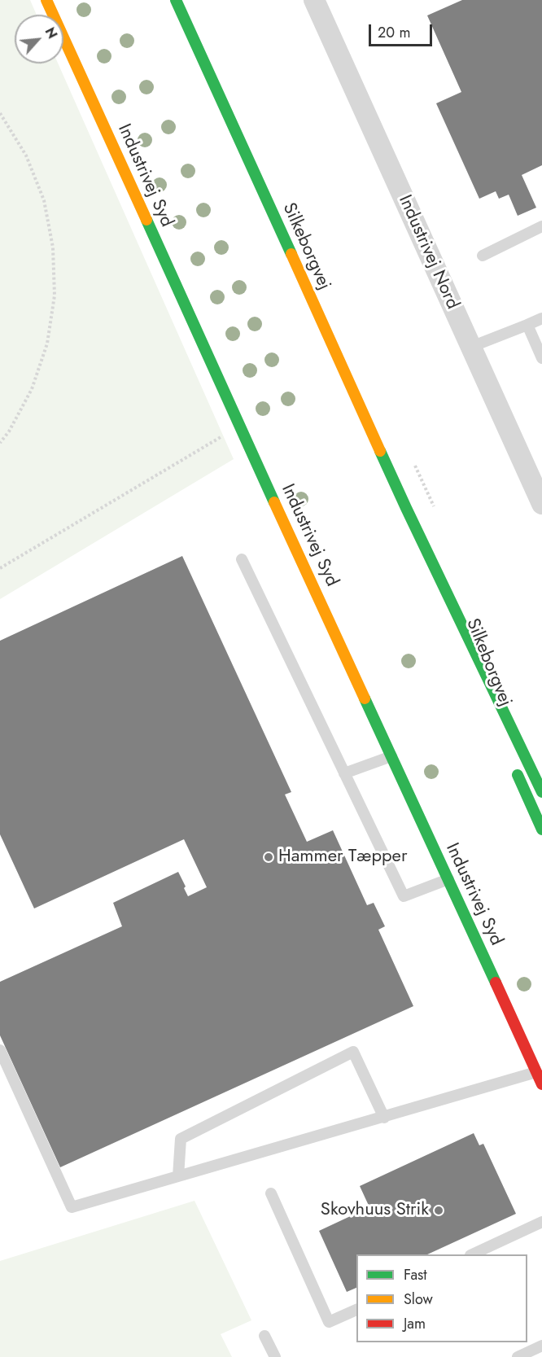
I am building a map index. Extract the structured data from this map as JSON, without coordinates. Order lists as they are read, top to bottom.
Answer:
{
  "streets": {
    "street": ["Industrivej Syd", "Silkeborgvej", "Industrivej Nord"]
  },
  "places": ["Hammer Tæpper", "Skovhuus Strik"],
  "legend": ["Fast", "Slow", "Jam"],
  "scale_bar": "20 m",
  "north": "top right"
}
